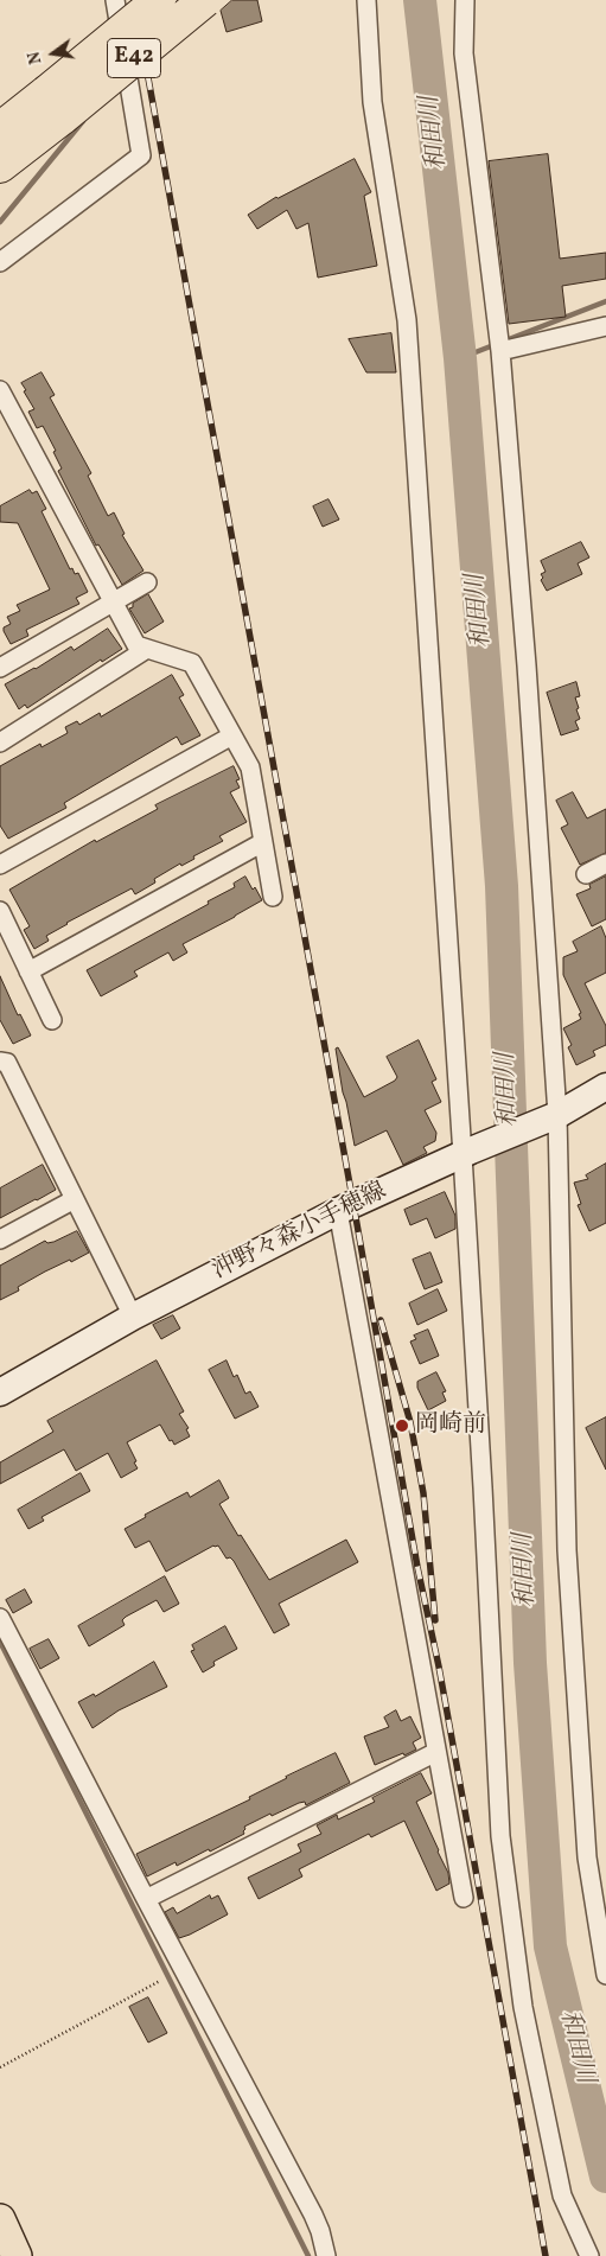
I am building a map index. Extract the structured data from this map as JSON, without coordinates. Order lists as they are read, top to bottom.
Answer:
{
  "streets": {
    "highway": ["E42"],
    "main road": ["沖野々森小手穂線"]
  },
  "water": ["和田川"],
  "places": ["岡崎前"],
  "north": "left"
}
